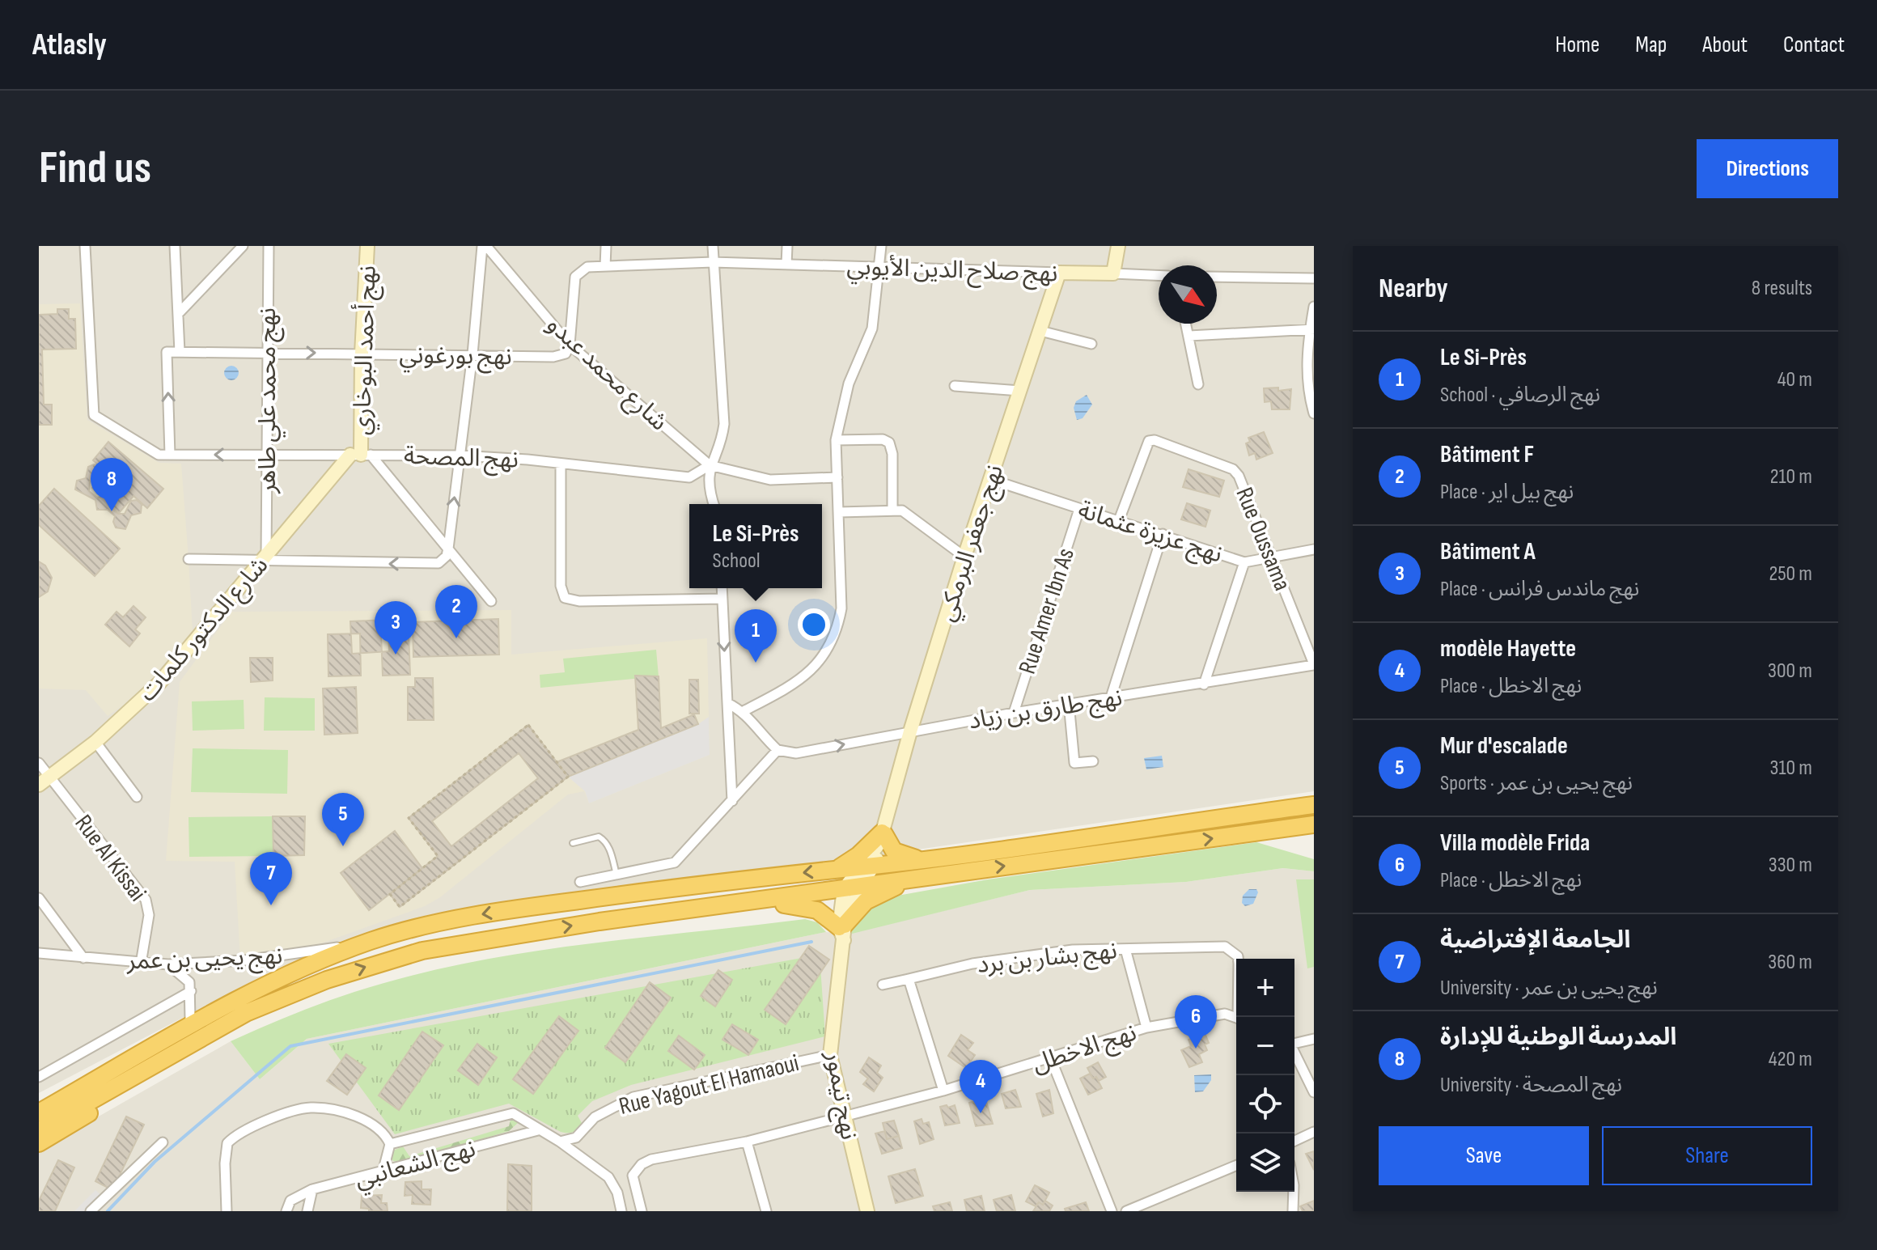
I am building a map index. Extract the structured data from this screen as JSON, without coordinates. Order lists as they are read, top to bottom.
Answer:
{
  "streets": {
    "street": [
      "نهج صلاح الدين الأيوبي",
      "نهج أحمد البوخاري",
      "نهج بورغوني",
      "شارع محمد عبدو",
      "نهج محمد علي طاهر",
      "نهج المصحة",
      "نهج عزيزة عثمانة",
      "Rue Oussama",
      "نهج جعفر البرمكي",
      "Rue Amer Ibn As",
      "شارع الدكتور كلمات",
      "نهج طارق بن زياد",
      "Rue Al Kissai",
      "نهج بشار بن برد",
      "نهج يحيى بن عمر",
      "نهج الاخطل",
      "Rue Yagout El Hamaoui",
      "نهج تيمور",
      "نهج الشعانبي"
    ]
  },
  "crossings": [
    ["نهج صلاح الدين الأيوبي", "نهج بورغوني"],
    ["نهج صلاح الدين الأيوبي", "شارع محمد عبدو"],
    ["نهج صلاح الدين الأيوبي", "نهج جعفر البرمكي"],
    ["نهج أحمد البوخاري", "نهج بورغوني"],
    ["نهج أحمد البوخاري", "نهج المصحة"],
    ["نهج أحمد البوخاري", "شارع الدكتور كلمات"],
    ["نهج بورغوني", "شارع محمد عبدو"],
    ["نهج بورغوني", "نهج محمد علي طاهر"],
    ["شارع محمد عبدو", "نهج المصحة"],
    ["نهج محمد علي طاهر", "نهج المصحة"],
    ["نهج محمد علي طاهر", "شارع الدكتور كلمات"],
    ["نهج المصحة", "شارع الدكتور كلمات"],
    ["نهج عزيزة عثمانة", "Rue Oussama"],
    ["نهج عزيزة عثمانة", "نهج جعفر البرمكي"],
    ["نهج عزيزة عثمانة", "Rue Amer Ibn As"],
    ["Rue Oussama", "نهج طارق بن زياد"],
    ["نهج جعفر البرمكي", "نهج طارق بن زياد"],
    ["نهج جعفر البرمكي", "نهج تيمور"],
    ["Rue Amer Ibn As", "نهج طارق بن زياد"],
    ["شارع الدكتور كلمات", "Rue Al Kissai"],
    ["Rue Al Kissai", "نهج يحيى بن عمر"],
    ["نهج الاخطل", "نهج تيمور"],
    ["Rue Yagout El Hamaoui", "نهج تيمور"]
  ],
  "north": "bottom right",
  "page": {
    "header": "Atlasly",
    "nav": [
      "Home",
      "Map",
      "About",
      "Contact"
    ],
    "buttons": [
      "Directions",
      ["Save", "Share"]
    ],
    "title": "Find us",
    "heading": ["Nearby", "8 results"],
    "list": [
      {
        "mark": "1",
        "name": "Le Si-Près",
        "note": "School · نهج الرصافي",
        "value": "40 m"
      },
      {
        "mark": "2",
        "name": "Bâtiment F",
        "note": "Place · نهج بيل اير",
        "value": "210 m"
      },
      {
        "mark": "3",
        "name": "Bâtiment A",
        "note": "Place · نهج ماندس فرانس",
        "value": "250 m"
      },
      {
        "mark": "4",
        "name": "modèle Hayette",
        "note": "Place · نهج الاخطل",
        "value": "300 m"
      },
      {
        "mark": "5",
        "name": "Mur d'escalade",
        "note": "Sports · نهج يحيى بن عمر",
        "value": "310 m"
      },
      {
        "mark": "6",
        "name": "Villa modèle Frida",
        "note": "Place · نهج الاخطل",
        "value": "330 m"
      },
      {
        "mark": "7",
        "name": "الجامعة الإفتراضية",
        "note": "University · نهج يحيى بن عمر",
        "value": "360 m"
      },
      {
        "mark": "8",
        "name": "المدرسة الوطنية للإدارة",
        "note": "University · نهج المصحة",
        "value": "420 m"
      }
    ],
    "pins": [
      "8",
      "2",
      "3",
      "1",
      "5",
      "7",
      "6",
      "4"
    ],
    "popup": ["Le Si-Près", "School"],
    "map_buttons": ["+", "−"]
  }
}
